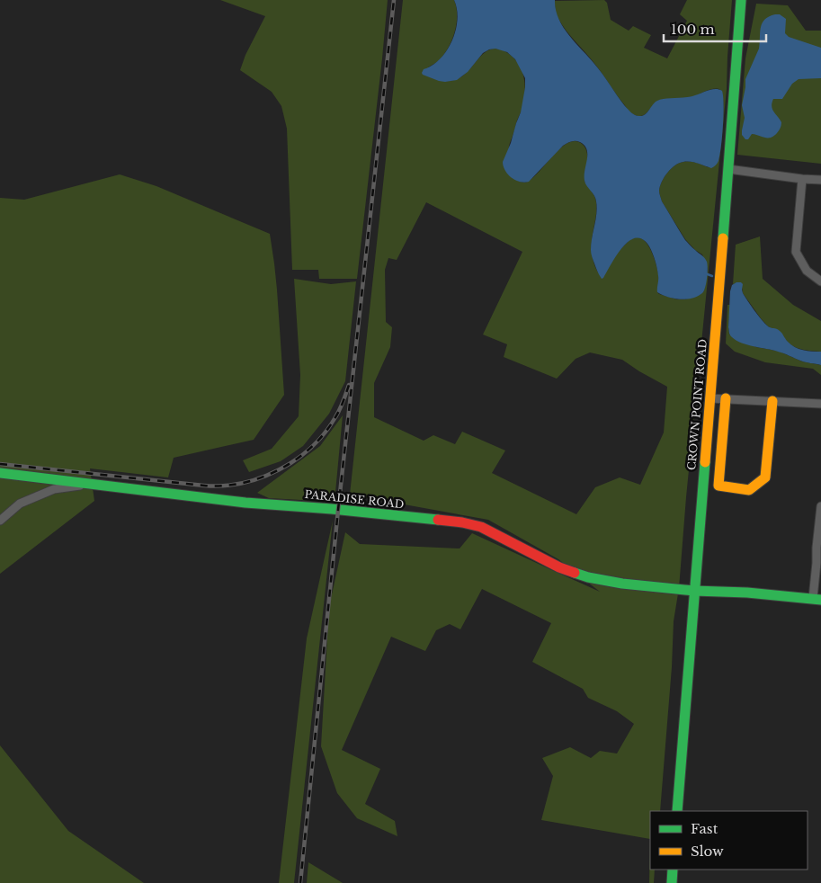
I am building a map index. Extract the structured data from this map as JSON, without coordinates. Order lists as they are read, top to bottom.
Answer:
{
  "streets": {
    "main road": ["CROWN POINT ROAD", "PARADISE ROAD"]
  },
  "crossings": [
    ["CROWN POINT ROAD", "PARADISE ROAD"]
  ],
  "legend": ["Fast", "Slow"],
  "scale_bar": "100 m"
}
